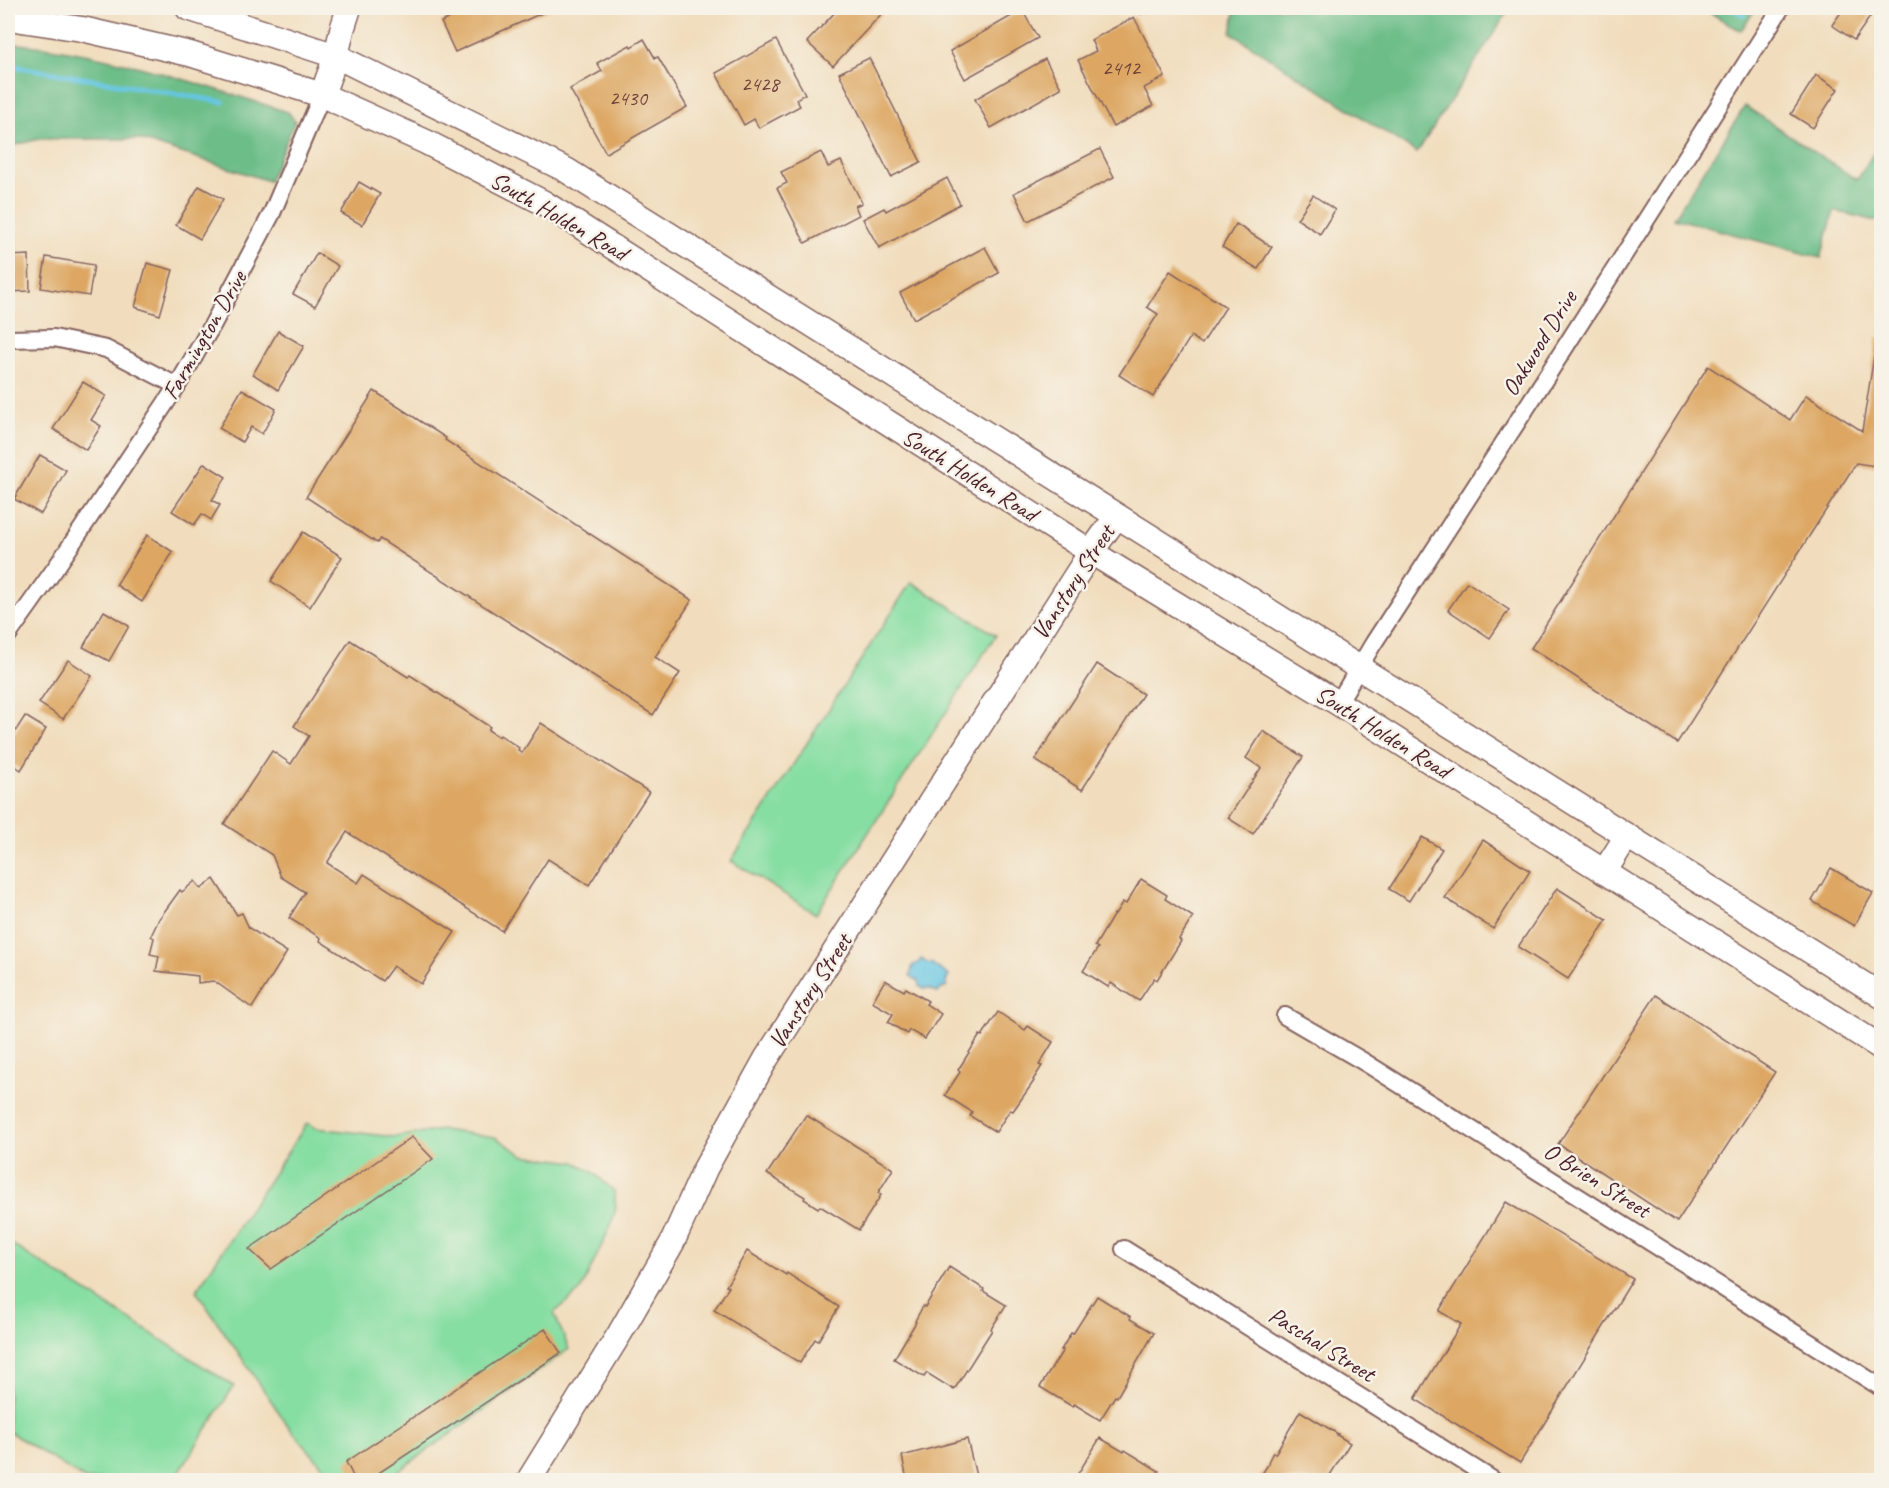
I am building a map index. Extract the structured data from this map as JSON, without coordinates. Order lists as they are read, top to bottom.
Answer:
{
  "streets": {
    "main road": ["South Holden Road", "Farmington Drive", "Vanstory Street"],
    "street": ["Oakwood Drive", "O Brien Street", "Paschal Street"]
  },
  "crossings": [
    ["South Holden Road", "Farmington Drive"],
    ["South Holden Road", "Oakwood Drive"],
    ["South Holden Road", "Vanstory Street"]
  ],
  "house_numbers": ["2412", "2428", "2430"]
}
